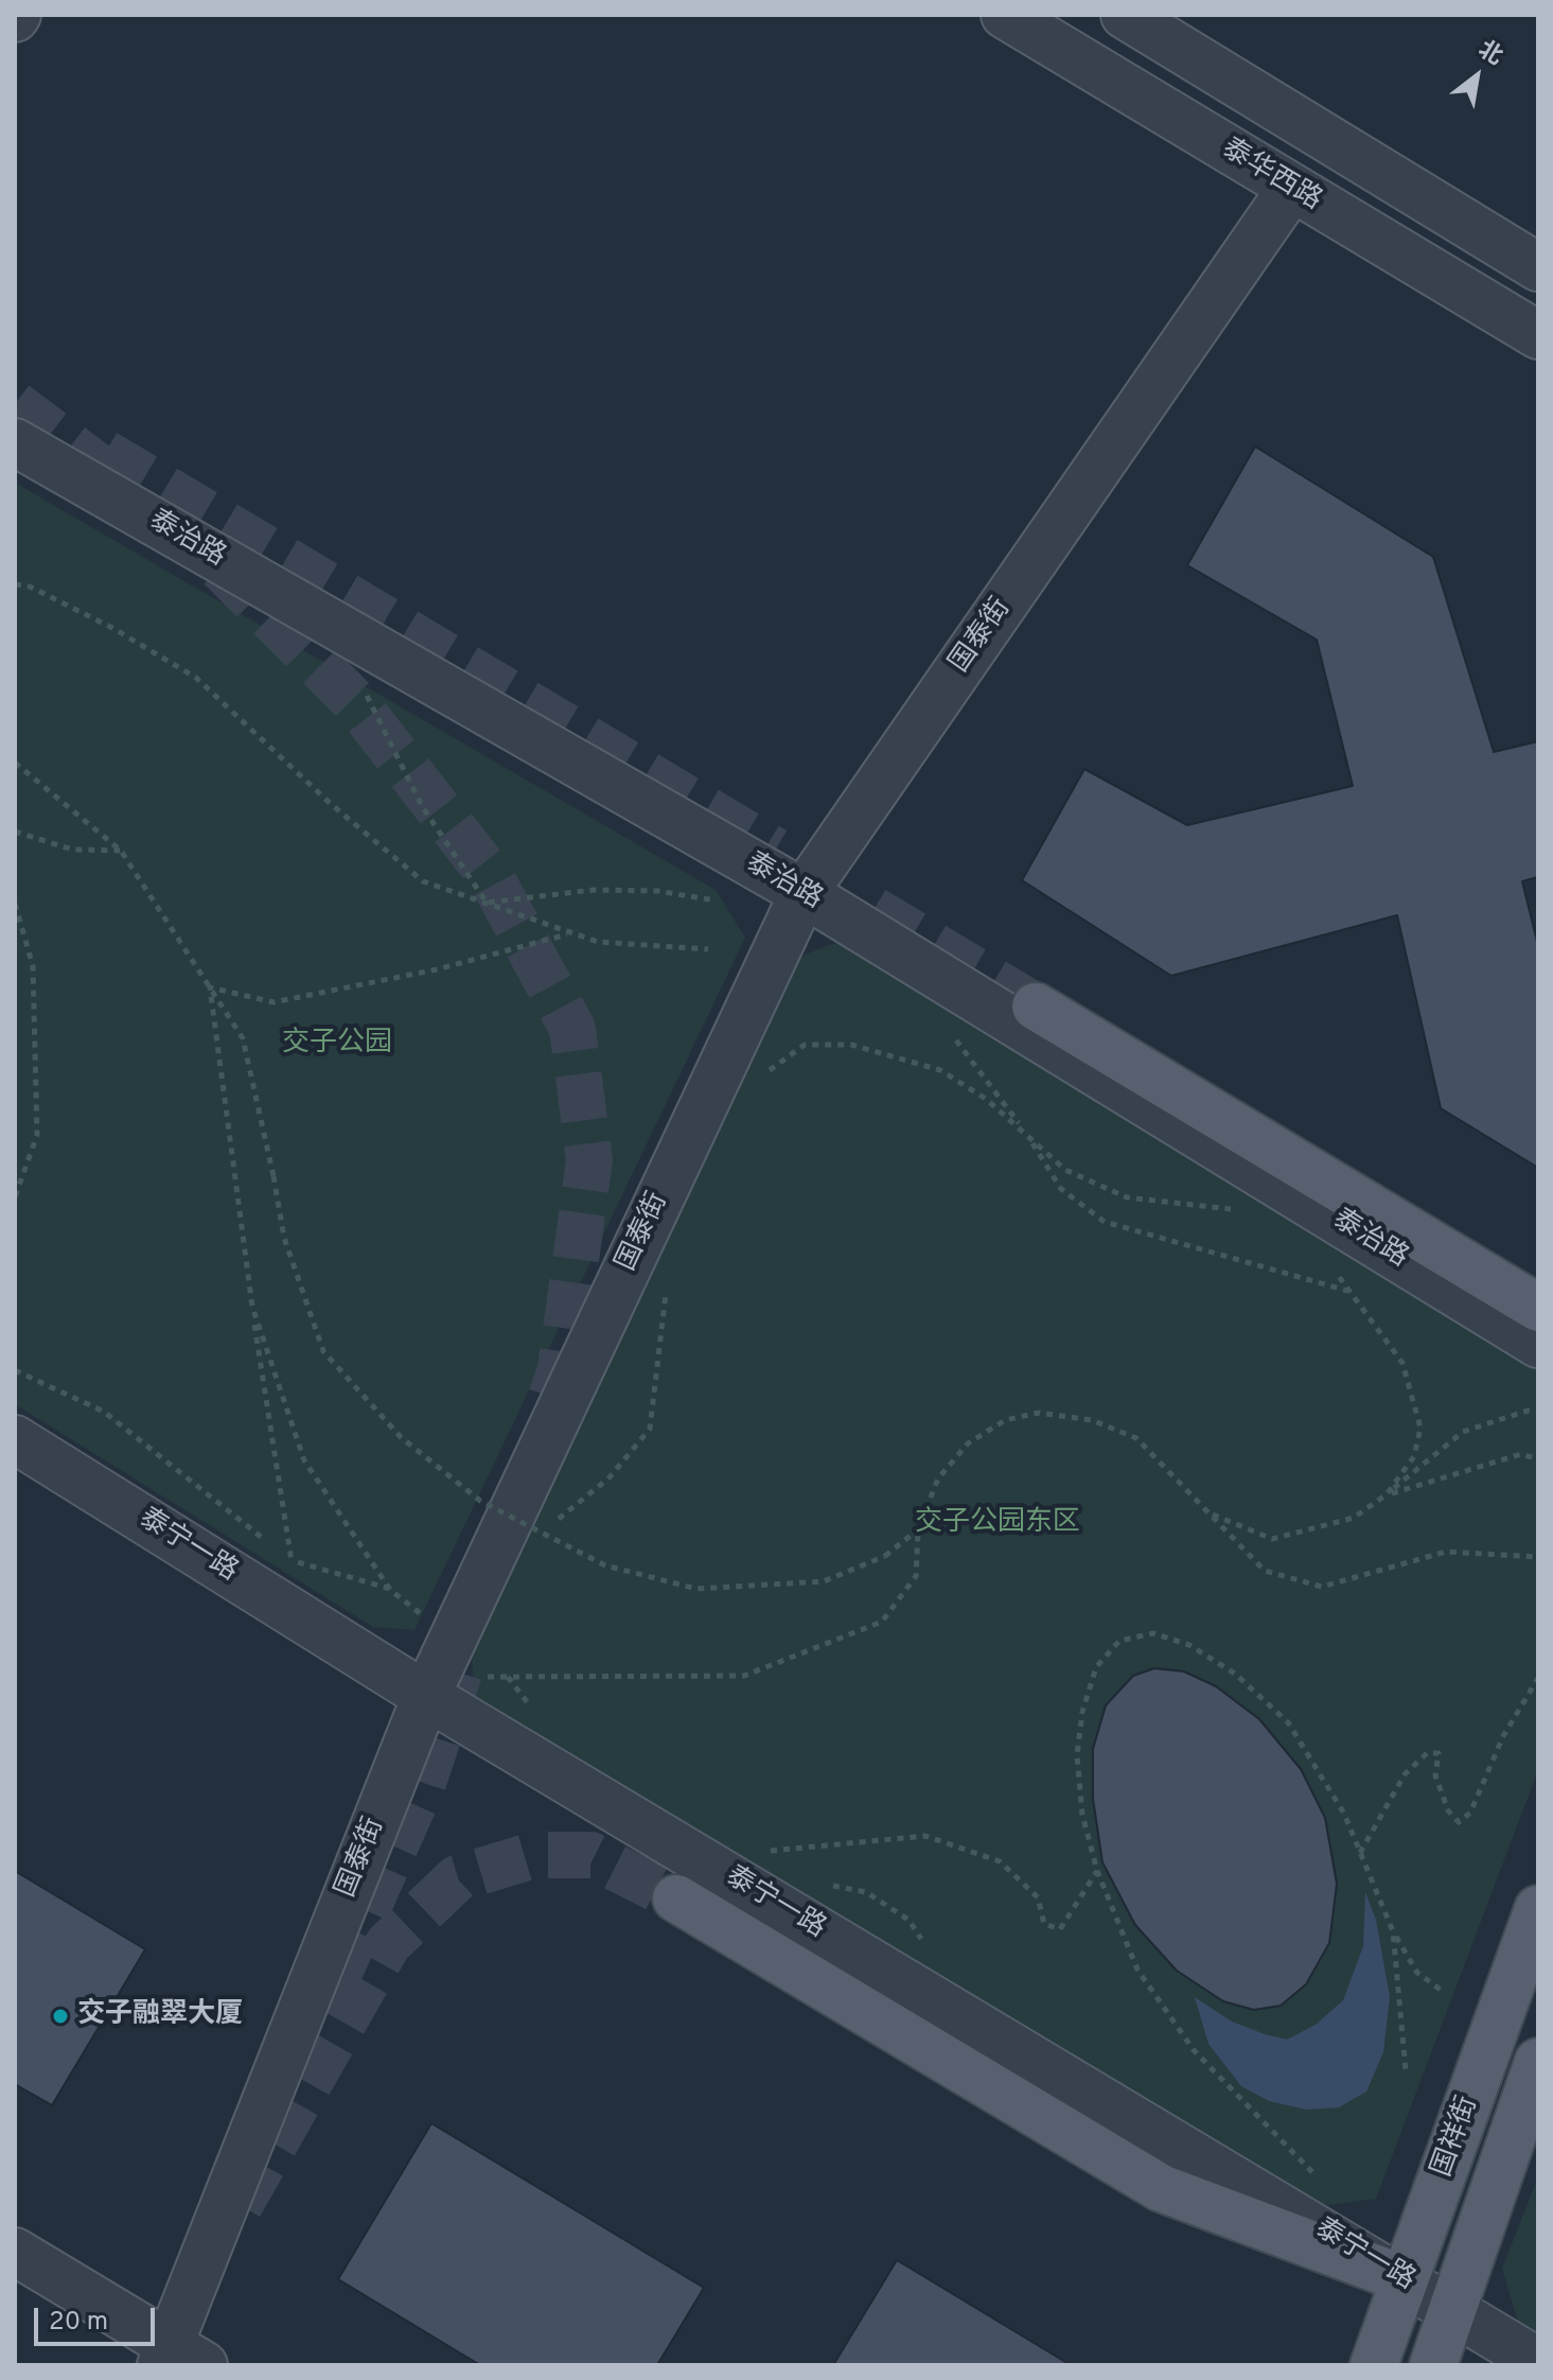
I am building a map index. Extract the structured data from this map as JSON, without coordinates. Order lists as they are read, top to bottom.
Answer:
{
  "streets": {
    "main road": ["国祥街"],
    "street": [
      "泰华西路",
      "泰治路",
      "国泰街",
      "泰宁一路"
    ]
  },
  "crossings": [
    ["泰华西路", "国泰街"],
    ["泰治路", "国泰街"],
    ["国泰街", "泰宁一路"],
    ["泰宁一路", "国祥街"]
  ],
  "parks": ["交子公园", "交子公园东区"],
  "places": ["交子融翠大厦"],
  "scale_bar": "20 m",
  "north": "top right"
}
